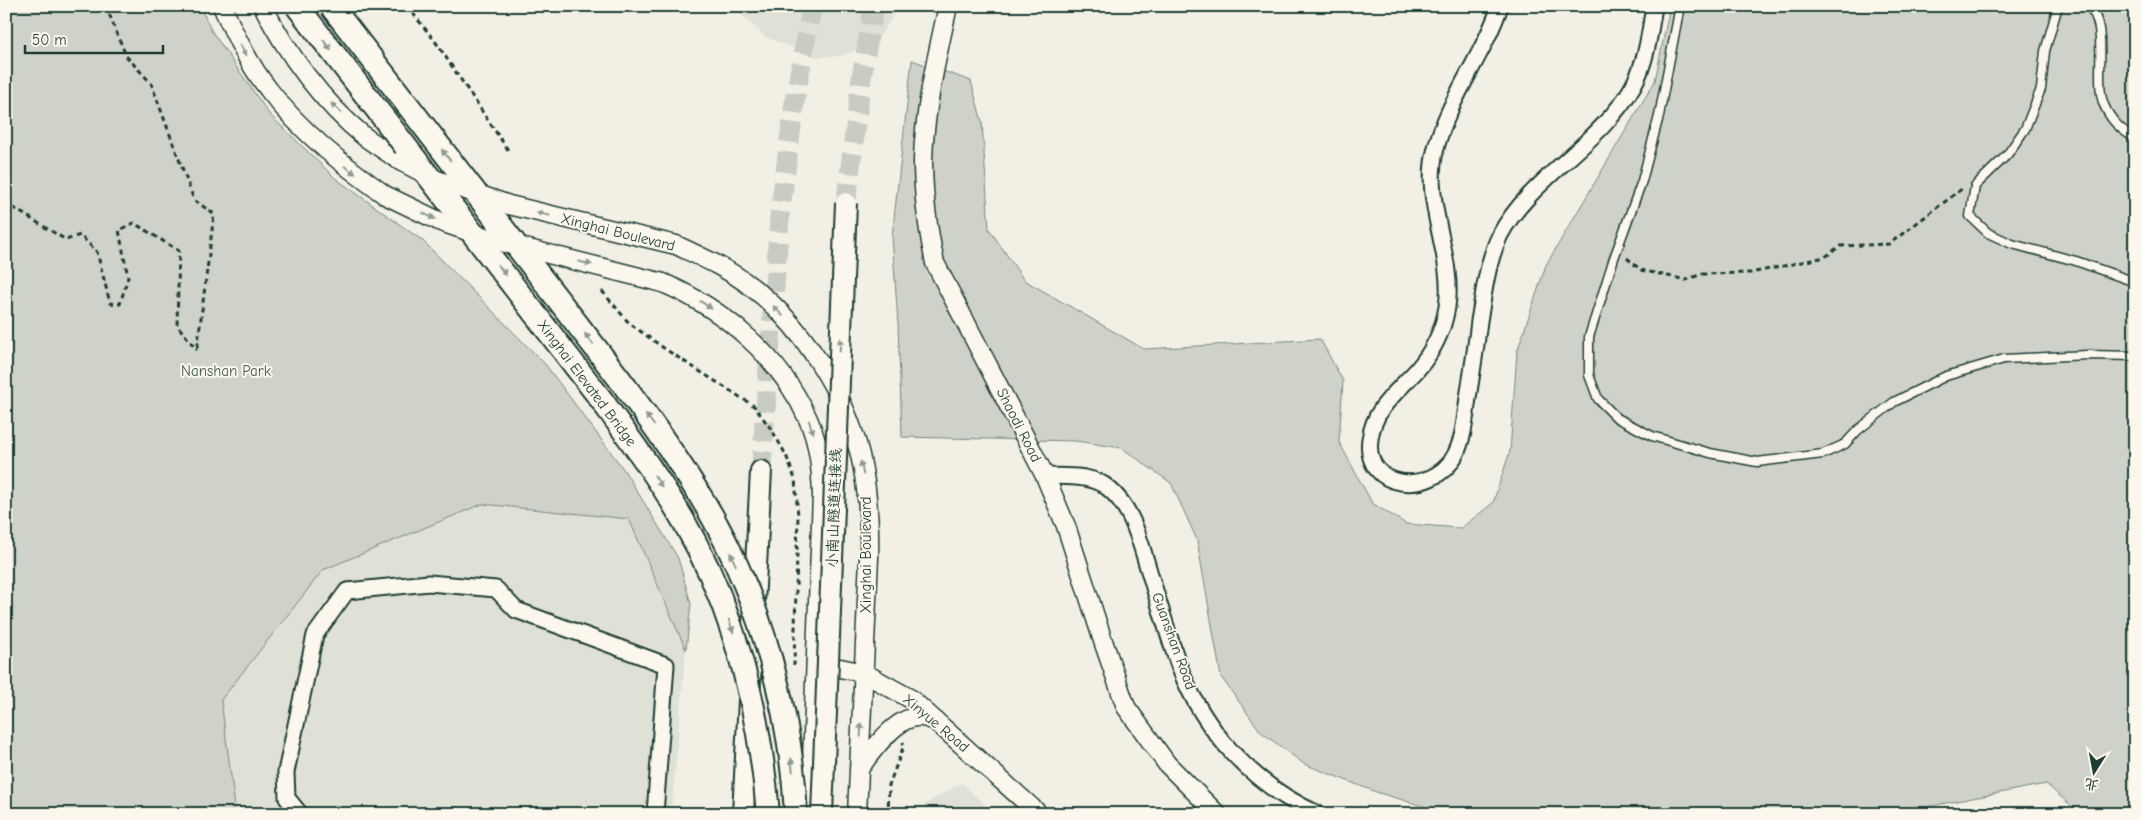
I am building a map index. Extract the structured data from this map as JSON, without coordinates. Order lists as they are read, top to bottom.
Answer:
{
  "streets": {
    "main road": ["Xinghai Elevated Bridge", "小南山隧道连接线"],
    "street": [
      "Xinghai Boulevard",
      "Shaodi Road",
      "Guanshan Road",
      "Xinyue Road"
    ]
  },
  "crossings": [
    ["Xinghai Boulevard", "Xinyue Road"],
    ["Shaodi Road", "Guanshan Road"]
  ],
  "one_way": ["Xinghai Boulevard"],
  "parks": ["Nanshan Park"],
  "scale_bar": "50 m",
  "north": "bottom"
}
